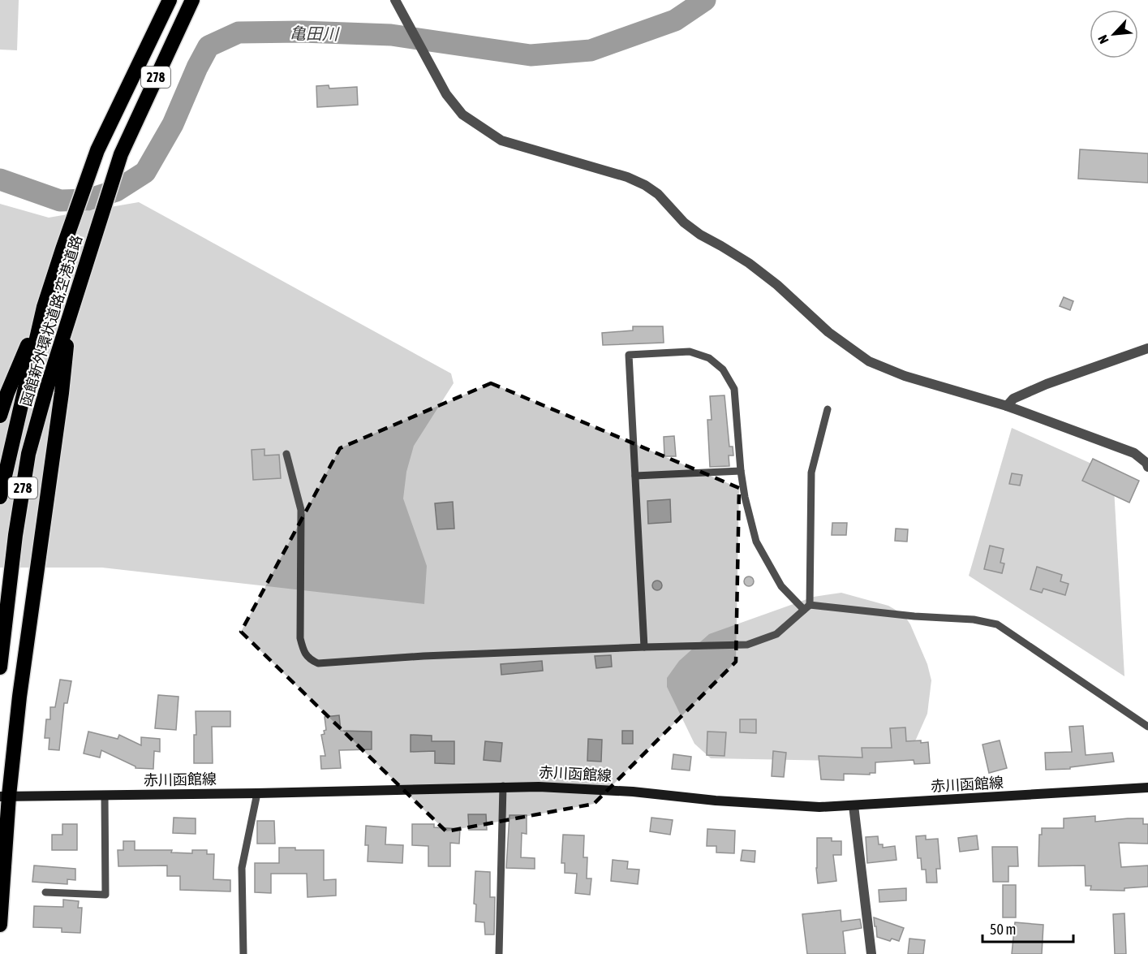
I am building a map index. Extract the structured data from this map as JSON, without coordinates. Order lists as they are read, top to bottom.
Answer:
{
  "streets": {
    "highway": ["278", "函館新外環状道路;空港道路"],
    "main road": ["赤川函館線"]
  },
  "water": ["亀田川"],
  "scale_bar": "50 m",
  "north": "bottom left"
}
